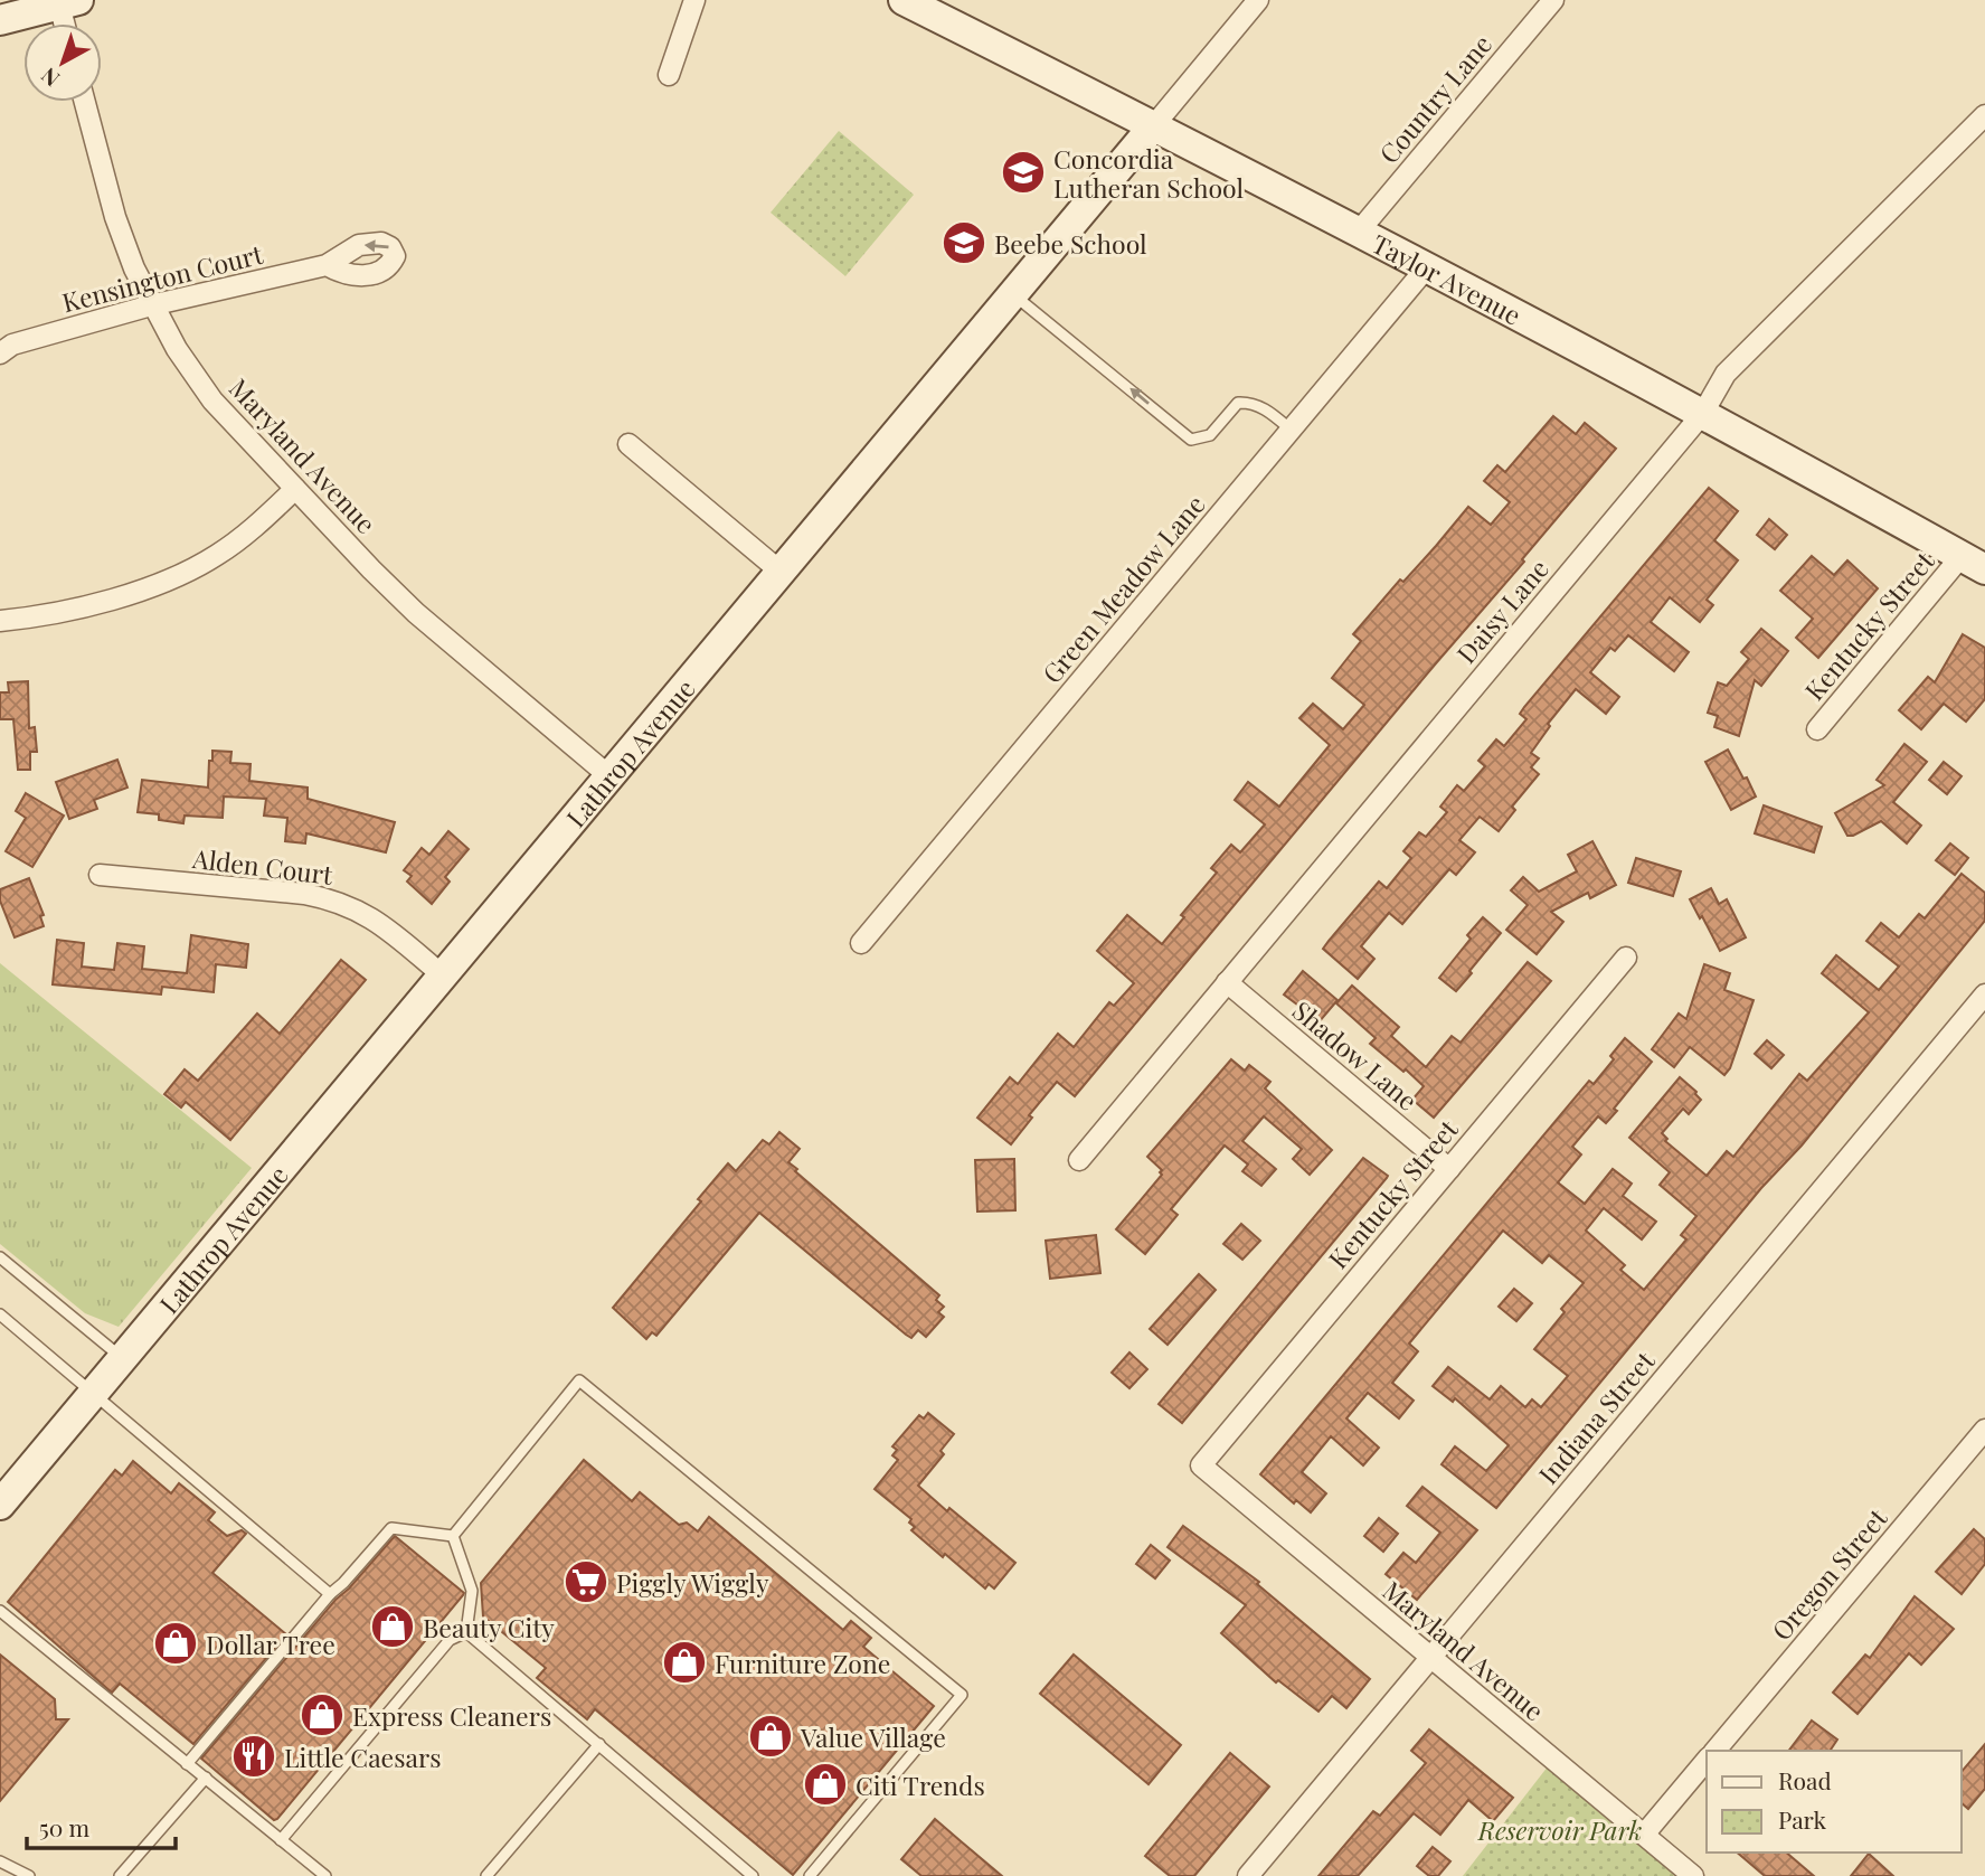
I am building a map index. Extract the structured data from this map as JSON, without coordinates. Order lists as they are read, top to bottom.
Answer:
{
  "streets": {
    "street": [
      "Country Lane",
      "Kensington Court",
      "Taylor Avenue",
      "Maryland Avenue",
      "Green Meadow Lane",
      "Daisy Lane",
      "Kentucky Street",
      "Lathrop Avenue",
      "Alden Court",
      "Shadow Lane",
      "Indiana Street",
      "Oregon Street"
    ]
  },
  "crossings": [
    ["Country Lane", "Taylor Avenue"],
    ["Kensington Court", "Maryland Avenue"],
    ["Taylor Avenue", "Green Meadow Lane"],
    ["Taylor Avenue", "Daisy Lane"],
    ["Taylor Avenue", "Kentucky Street"],
    ["Taylor Avenue", "Lathrop Avenue"],
    ["Maryland Avenue", "Kentucky Street"],
    ["Maryland Avenue", "Lathrop Avenue"],
    ["Maryland Avenue", "Indiana Street"],
    ["Maryland Avenue", "Oregon Street"],
    ["Daisy Lane", "Shadow Lane"],
    ["Kentucky Street", "Shadow Lane"],
    ["Lathrop Avenue", "Alden Court"]
  ],
  "parks": ["Reservoir Park"],
  "places": {
    "school or university": ["Concordia Lutheran School", "Beebe School"],
    "supermarket": ["Piggly Wiggly"],
    "shop": [
      "Beauty City",
      "Dollar Tree",
      "Furniture Zone",
      "Express Cleaners",
      "Value Village",
      "Citi Trends"
    ],
    "restaurant": ["Little Caesars"]
  },
  "legend": ["Road", "Park"],
  "scale_bar": "50 m",
  "north": "bottom left"
}
